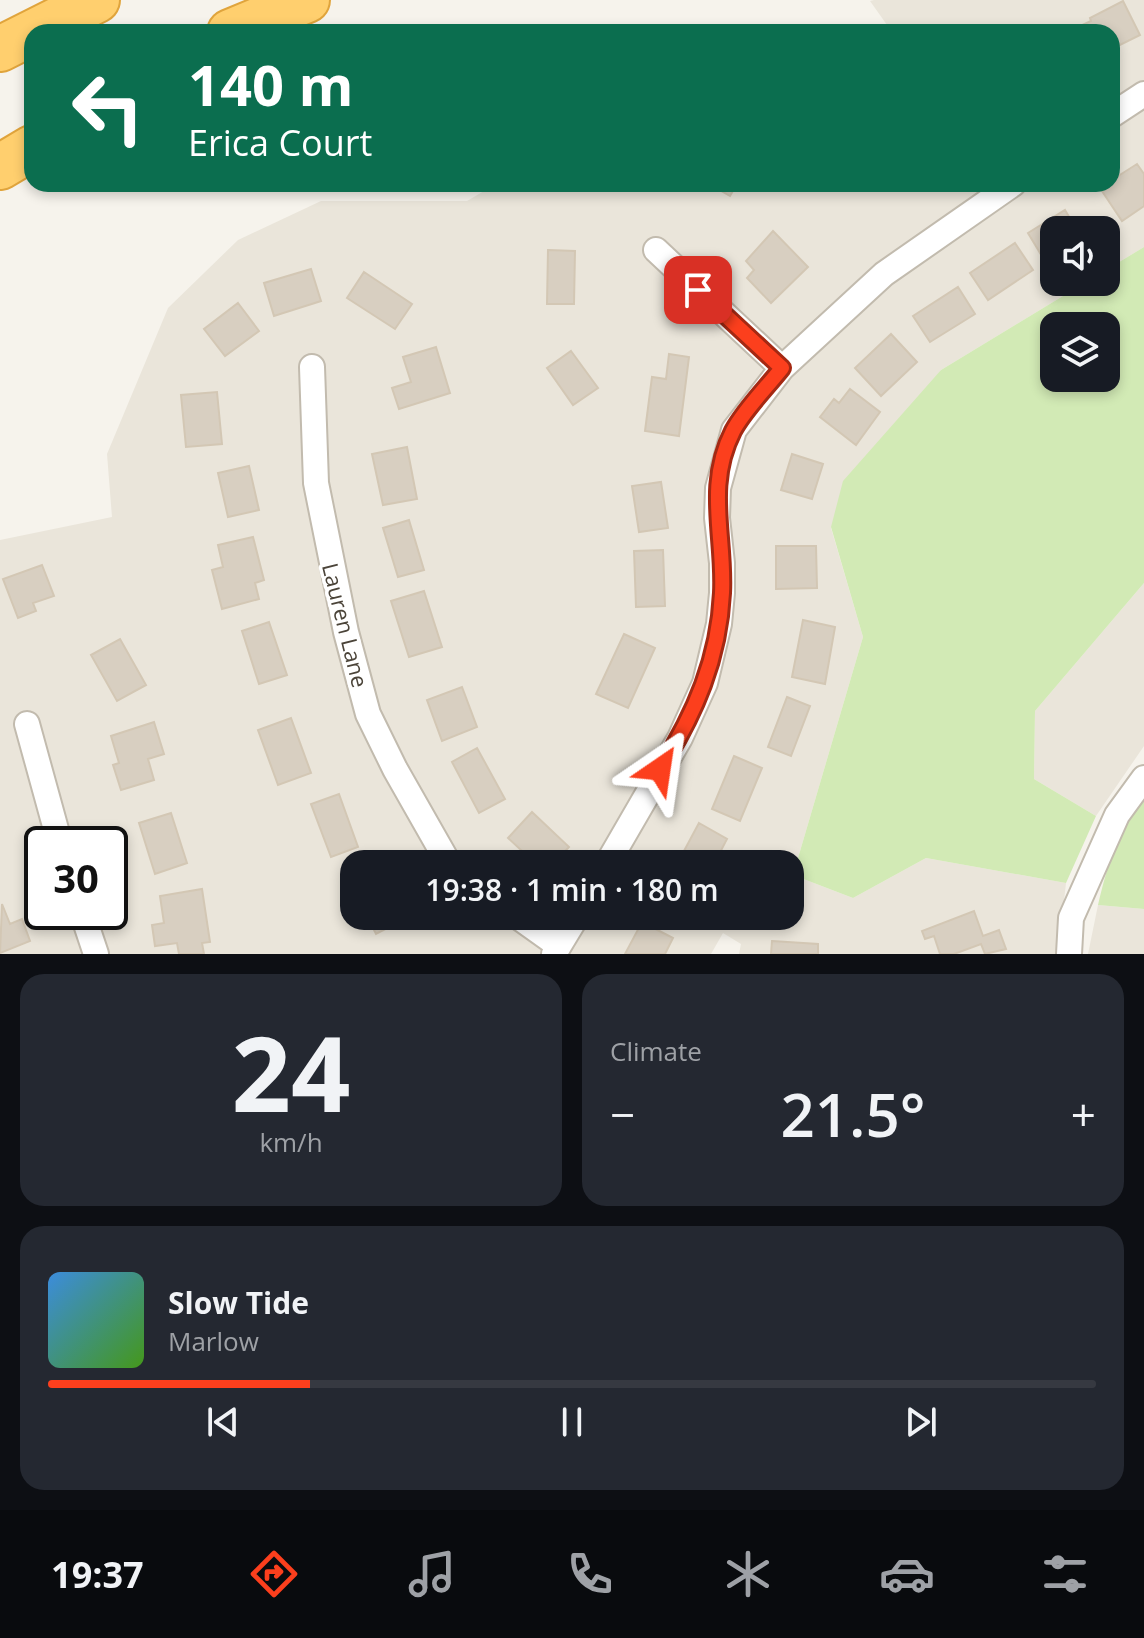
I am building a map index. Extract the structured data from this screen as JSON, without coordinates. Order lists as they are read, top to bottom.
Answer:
{
  "streets": {
    "street": ["Lauren Lane"]
  },
  "page": {
    "turn": ["140 m", "Erica Court"],
    "limit": "30",
    "trip": "19:38 · 1 min · 180 m",
    "tile": [
      ["24", "km/h"],
      "Climate"
    ],
    "heat": ["−", "21.5°", "+"],
    "song": ["Slow Tide", "Marlow"],
    "tabs": "19:37"
  }
}
